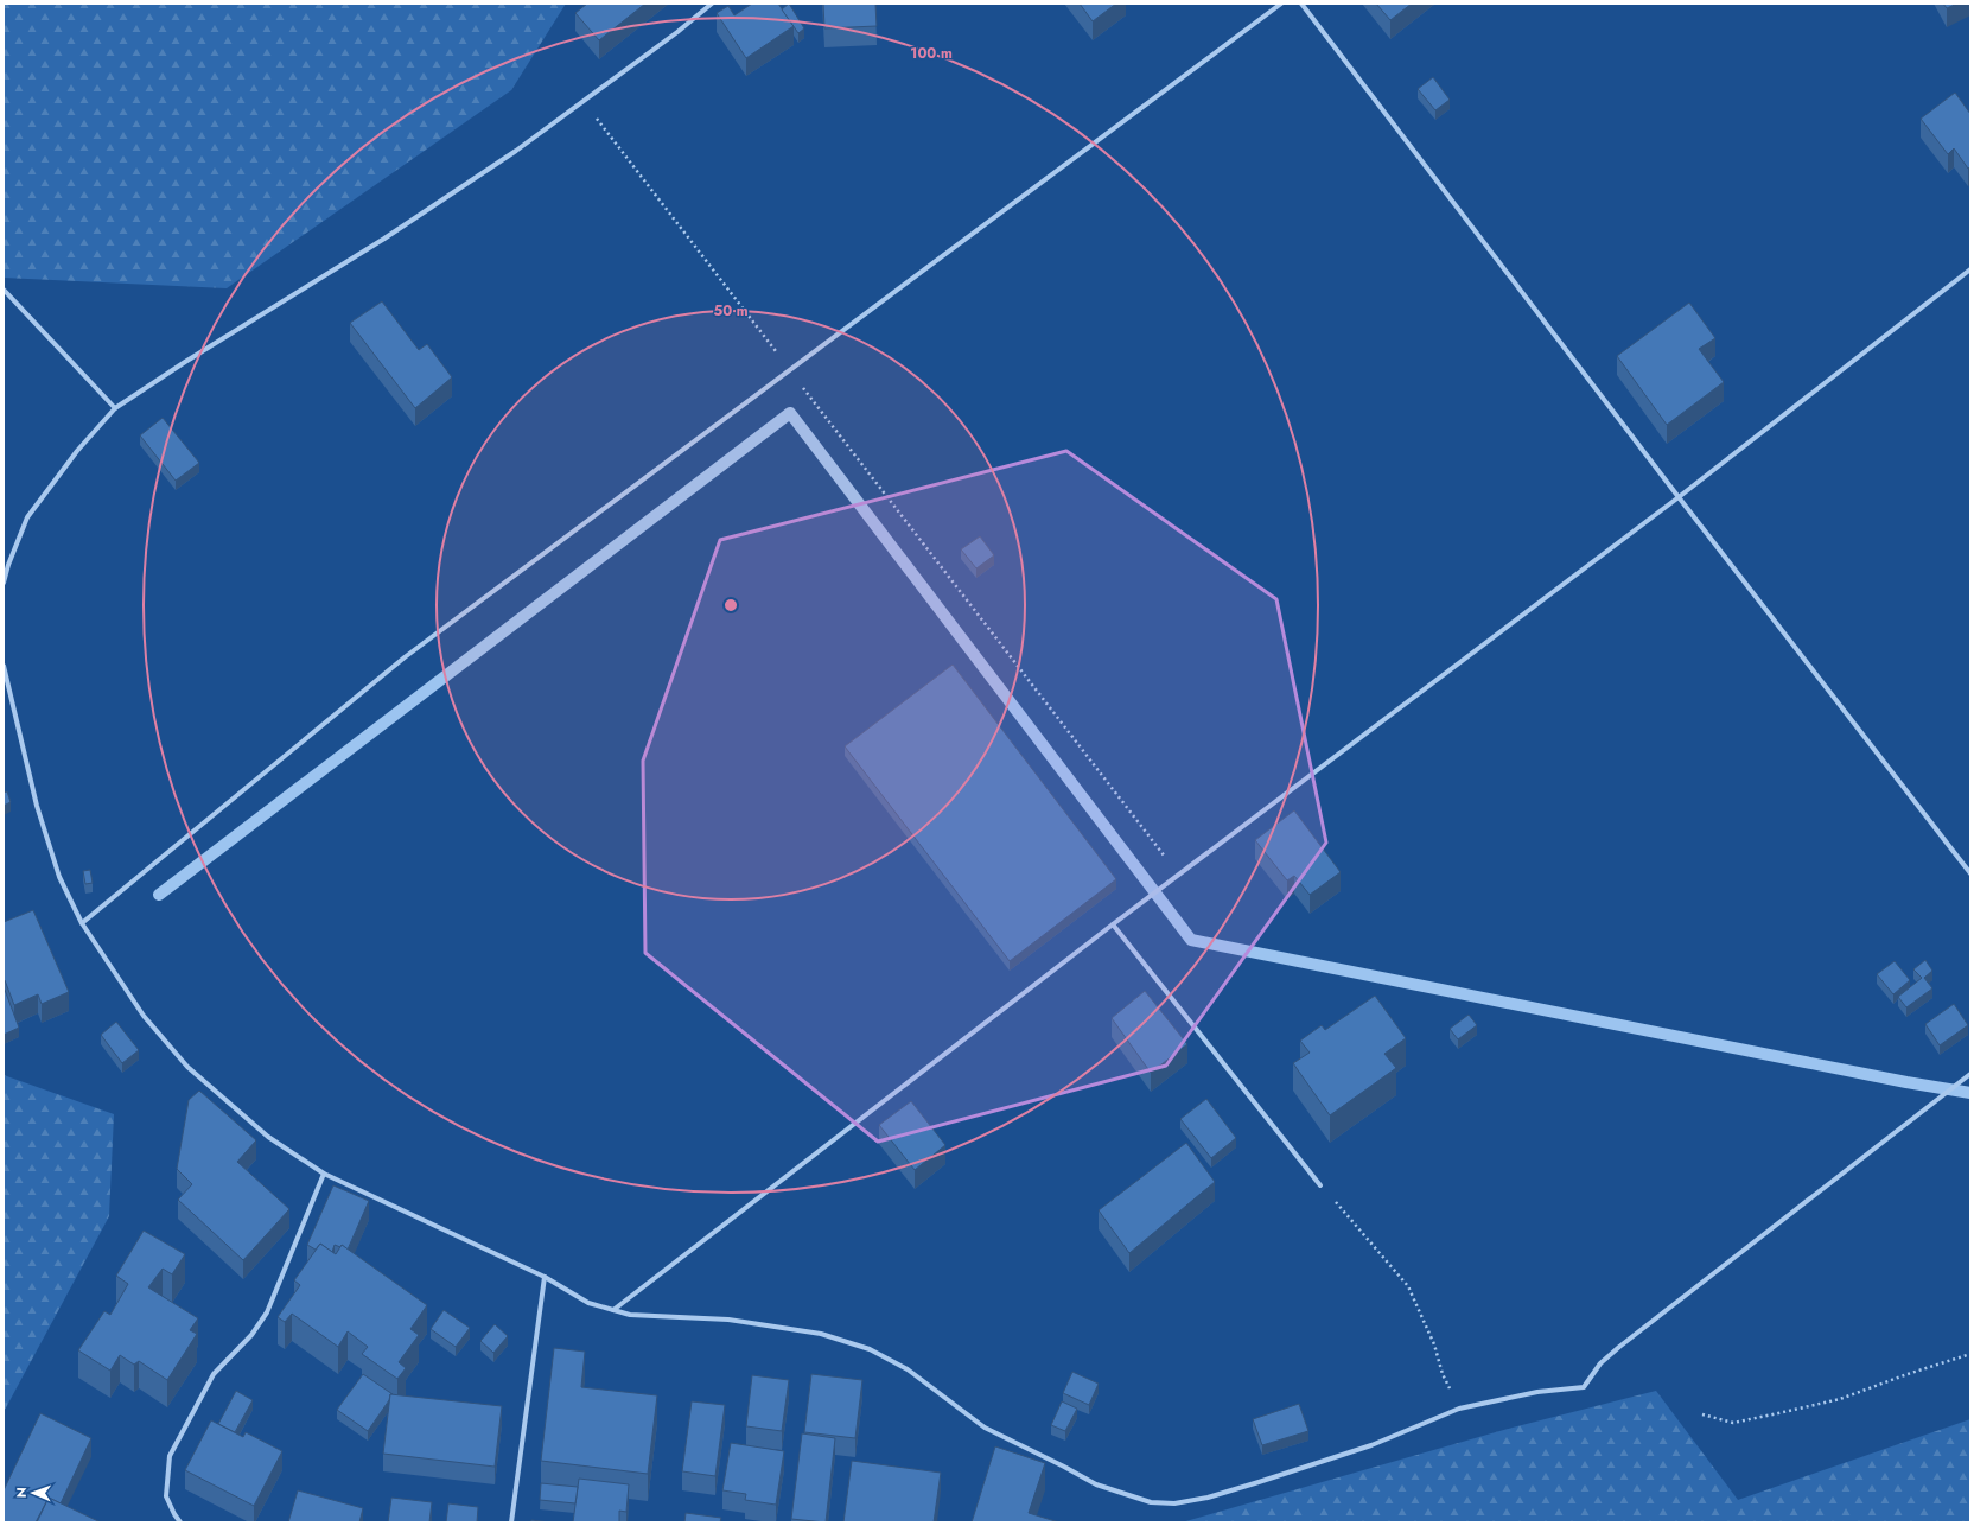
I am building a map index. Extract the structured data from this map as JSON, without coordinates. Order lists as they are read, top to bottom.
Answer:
{
  "north": "left",
  "rings": ["100 m", "50 m"]
}
